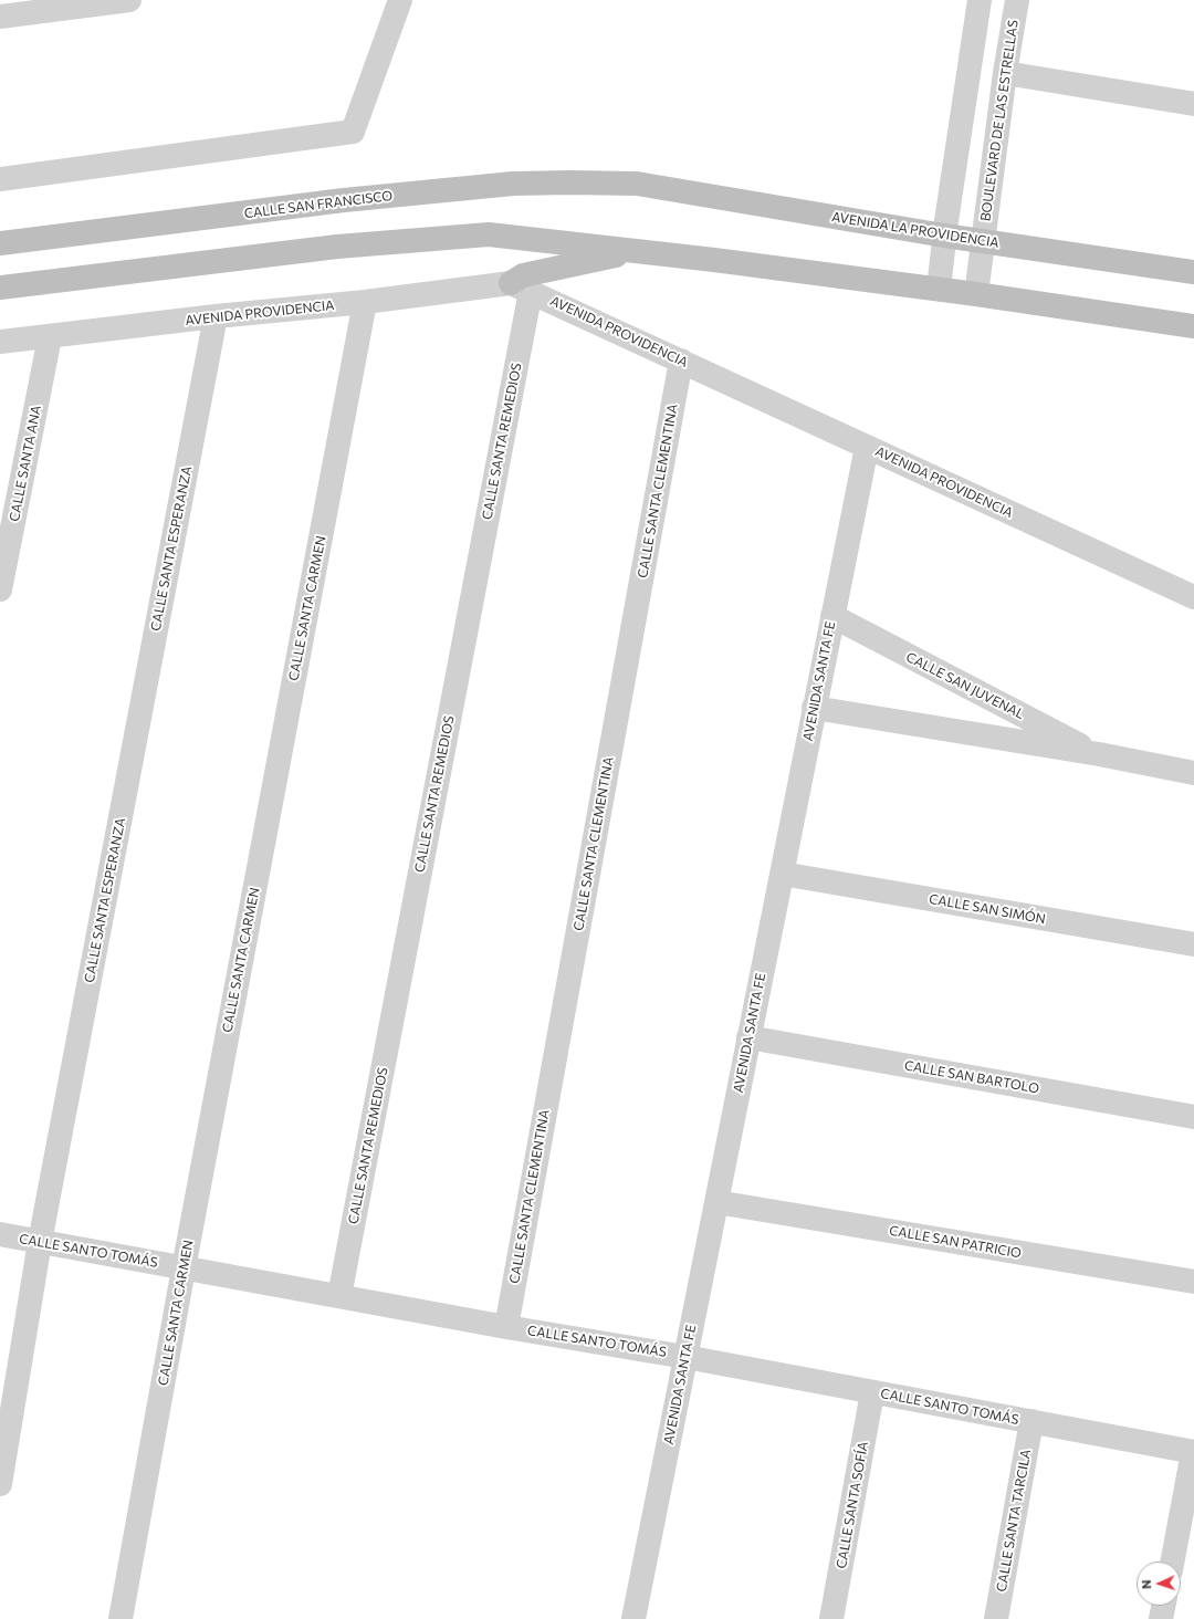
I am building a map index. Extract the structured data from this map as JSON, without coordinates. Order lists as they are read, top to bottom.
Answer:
{
  "streets": {
    "main road": ["CALLE SAN FRANCISCO", "AVENIDA LA PROVIDENCIA"],
    "street": [
      "BOULEVARD DE LAS ESTRELLAS",
      "AVENIDA PROVIDENCIA",
      "CALLE SANTA REMEDIOS",
      "CALLE SANTA ANA",
      "CALLE SANTA CLEMENTINA",
      "CALLE SANTA ESPERANZA",
      "CALLE SANTA CARMEN",
      "AVENIDA SANTA FE",
      "CALLE SAN JUVENAL",
      "CALLE SAN SIMÓN",
      "CALLE SAN BARTOLO",
      "CALLE SAN PATRICIO",
      "CALLE SANTO TOMÁS",
      "CALLE SANTA SOFÍA",
      "CALLE SANTA TARCILA"
    ]
  },
  "crossings": [
    ["BOULEVARD DE LAS ESTRELLAS", "AVENIDA LA PROVIDENCIA"],
    ["CALLE SAN FRANCISCO", "AVENIDA LA PROVIDENCIA"],
    ["AVENIDA PROVIDENCIA", "CALLE SANTA REMEDIOS"],
    ["AVENIDA PROVIDENCIA", "CALLE SANTA ANA"],
    ["AVENIDA PROVIDENCIA", "CALLE SANTA CLEMENTINA"],
    ["AVENIDA PROVIDENCIA", "CALLE SANTA ESPERANZA"],
    ["AVENIDA PROVIDENCIA", "CALLE SANTA CARMEN"],
    ["AVENIDA PROVIDENCIA", "AVENIDA SANTA FE"],
    ["CALLE SANTA REMEDIOS", "CALLE SANTO TOMÁS"],
    ["CALLE SANTA CLEMENTINA", "CALLE SANTO TOMÁS"],
    ["CALLE SANTA ESPERANZA", "CALLE SANTO TOMÁS"],
    ["CALLE SANTA CARMEN", "CALLE SANTO TOMÁS"],
    ["AVENIDA SANTA FE", "CALLE SAN JUVENAL"],
    ["AVENIDA SANTA FE", "CALLE SAN SIMÓN"],
    ["AVENIDA SANTA FE", "CALLE SAN BARTOLO"],
    ["AVENIDA SANTA FE", "CALLE SAN PATRICIO"],
    ["AVENIDA SANTA FE", "CALLE SANTO TOMÁS"],
    ["CALLE SANTO TOMÁS", "CALLE SANTA SOFÍA"],
    ["CALLE SANTO TOMÁS", "CALLE SANTA TARCILA"]
  ],
  "north": "left"
}
